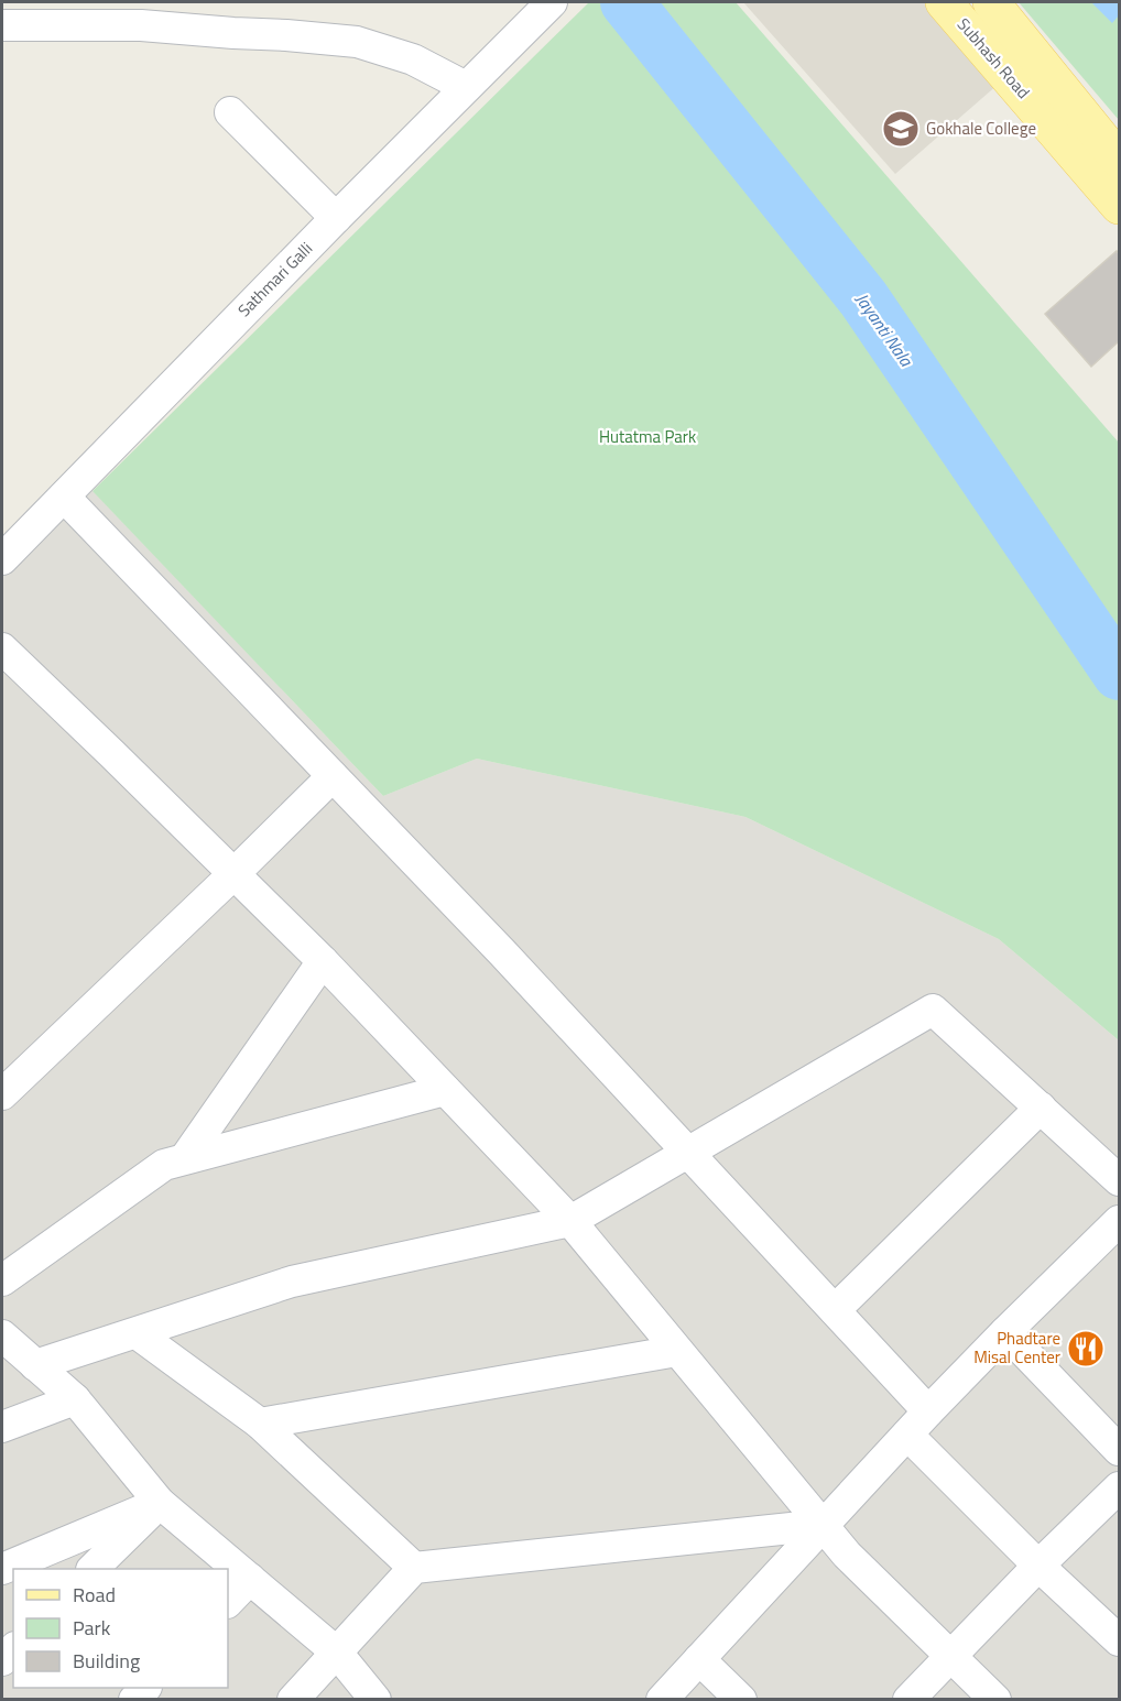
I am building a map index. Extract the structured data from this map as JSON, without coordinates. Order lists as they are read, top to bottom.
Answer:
{
  "streets": {
    "main road": ["Subhash Road"],
    "street": ["Sathmari Galli"]
  },
  "water": ["Jayanti Nala"],
  "parks": ["Hutatma Park"],
  "places": {
    "school or university": ["Gokhale College"],
    "restaurant": ["Phadtare Misal Center"]
  },
  "legend": ["Road", "Park", "Building"]
}
